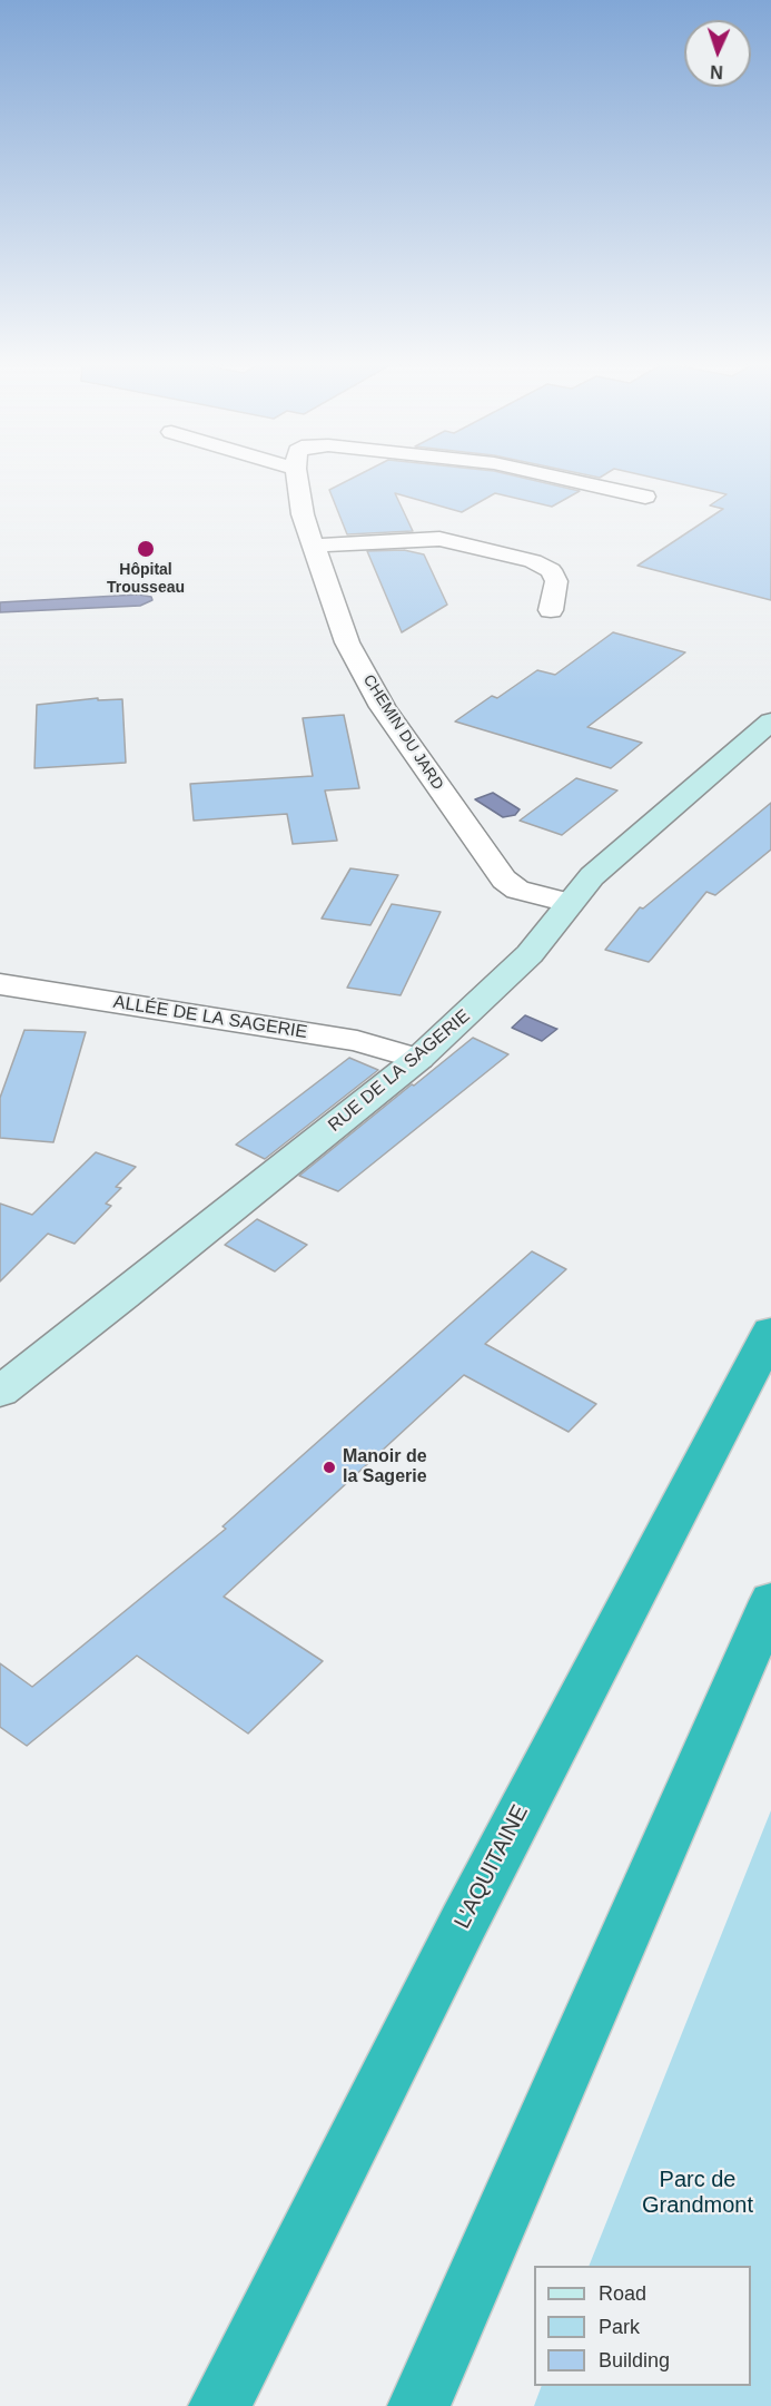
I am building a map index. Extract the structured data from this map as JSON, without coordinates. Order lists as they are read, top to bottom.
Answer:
{
  "streets": {
    "highway": ["L'AQUITAINE"],
    "street": ["CHEMIN DU JARD", "ALLÉE DE LA SAGERIE", "RUE DE LA SAGERIE"]
  },
  "crossings": [
    ["CHEMIN DU JARD", "RUE DE LA SAGERIE"],
    ["ALLÉE DE LA SAGERIE", "RUE DE LA SAGERIE"]
  ],
  "parks": ["Parc de Grandmont"],
  "places": ["Hôpital Trousseau", "Manoir de la Sagerie"],
  "legend": ["Road", "Park", "Building"],
  "north": "bottom"
}
